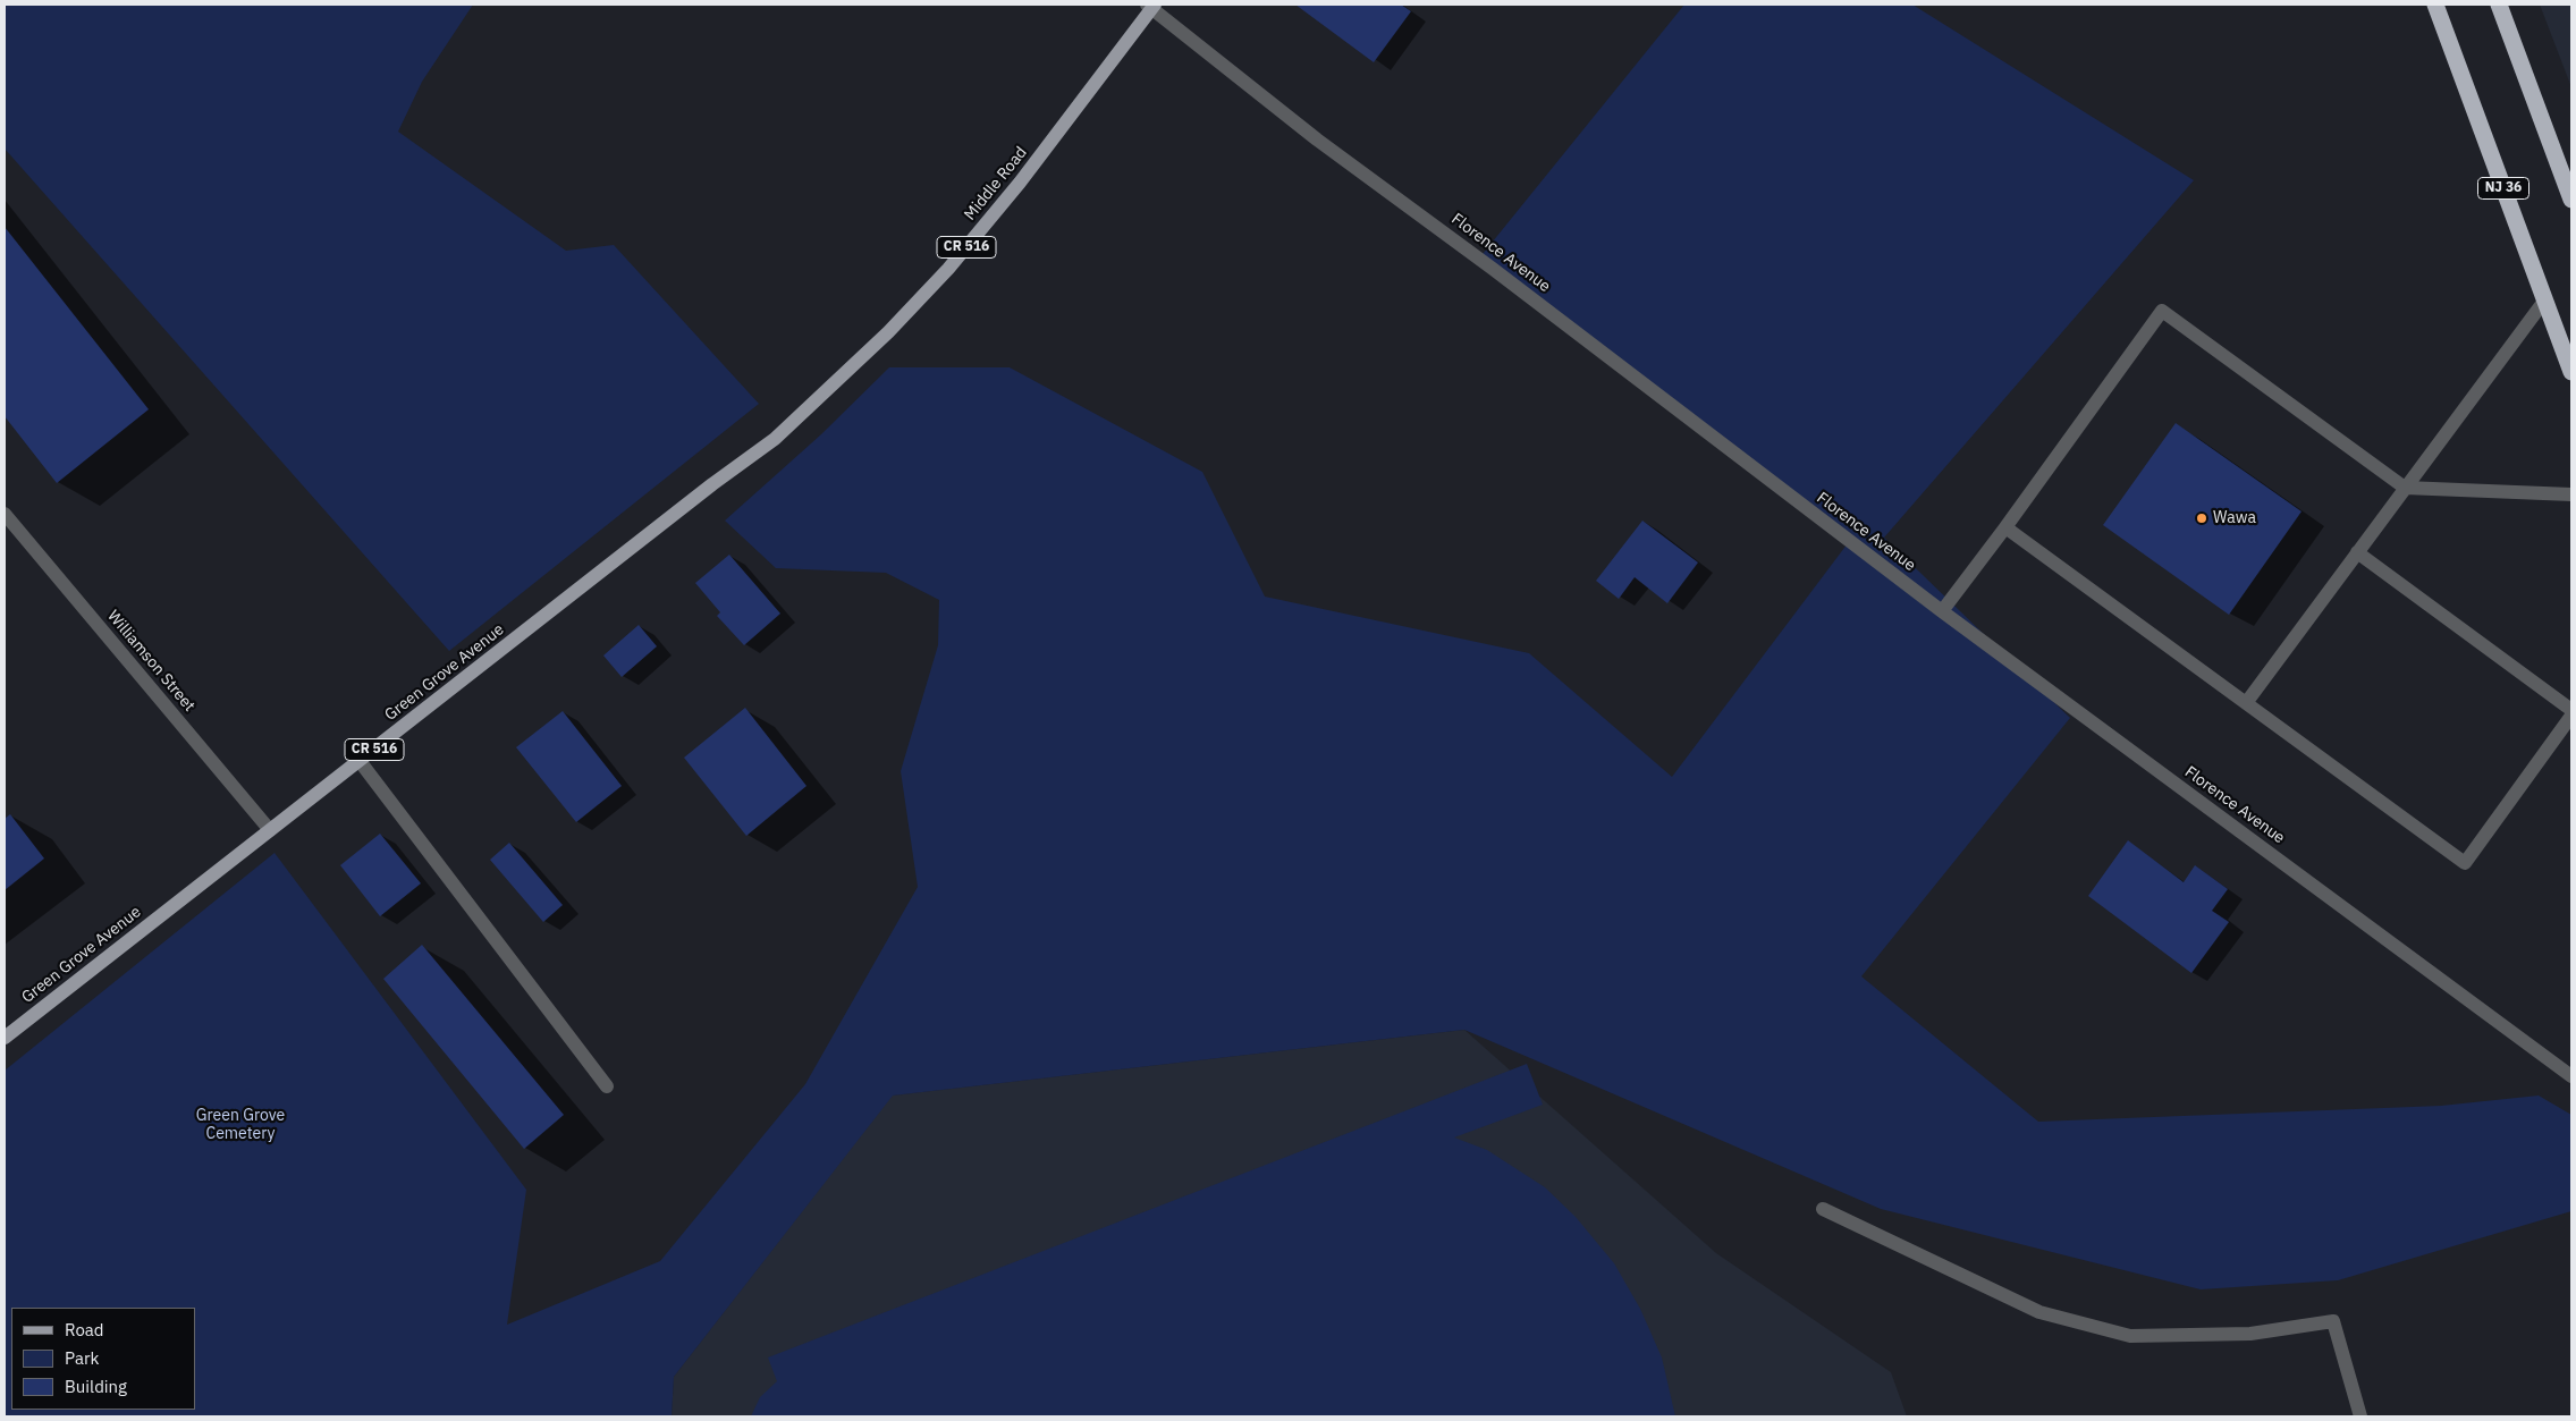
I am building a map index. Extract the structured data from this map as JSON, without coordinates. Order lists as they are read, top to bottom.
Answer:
{
  "streets": {
    "highway": ["NJ 36"],
    "main road": ["Middle Road", "CR 516", "Green Grove Avenue"],
    "street": ["Florence Avenue", "Williamson Street"]
  },
  "crossings": [
    ["Middle Road", "Florence Avenue"],
    ["Middle Road", "Green Grove Avenue"],
    ["Williamson Street", "Green Grove Avenue"]
  ],
  "parks": ["Green Grove Cemetery"],
  "places": ["Wawa"],
  "legend": ["Road", "Park", "Building"]
}
